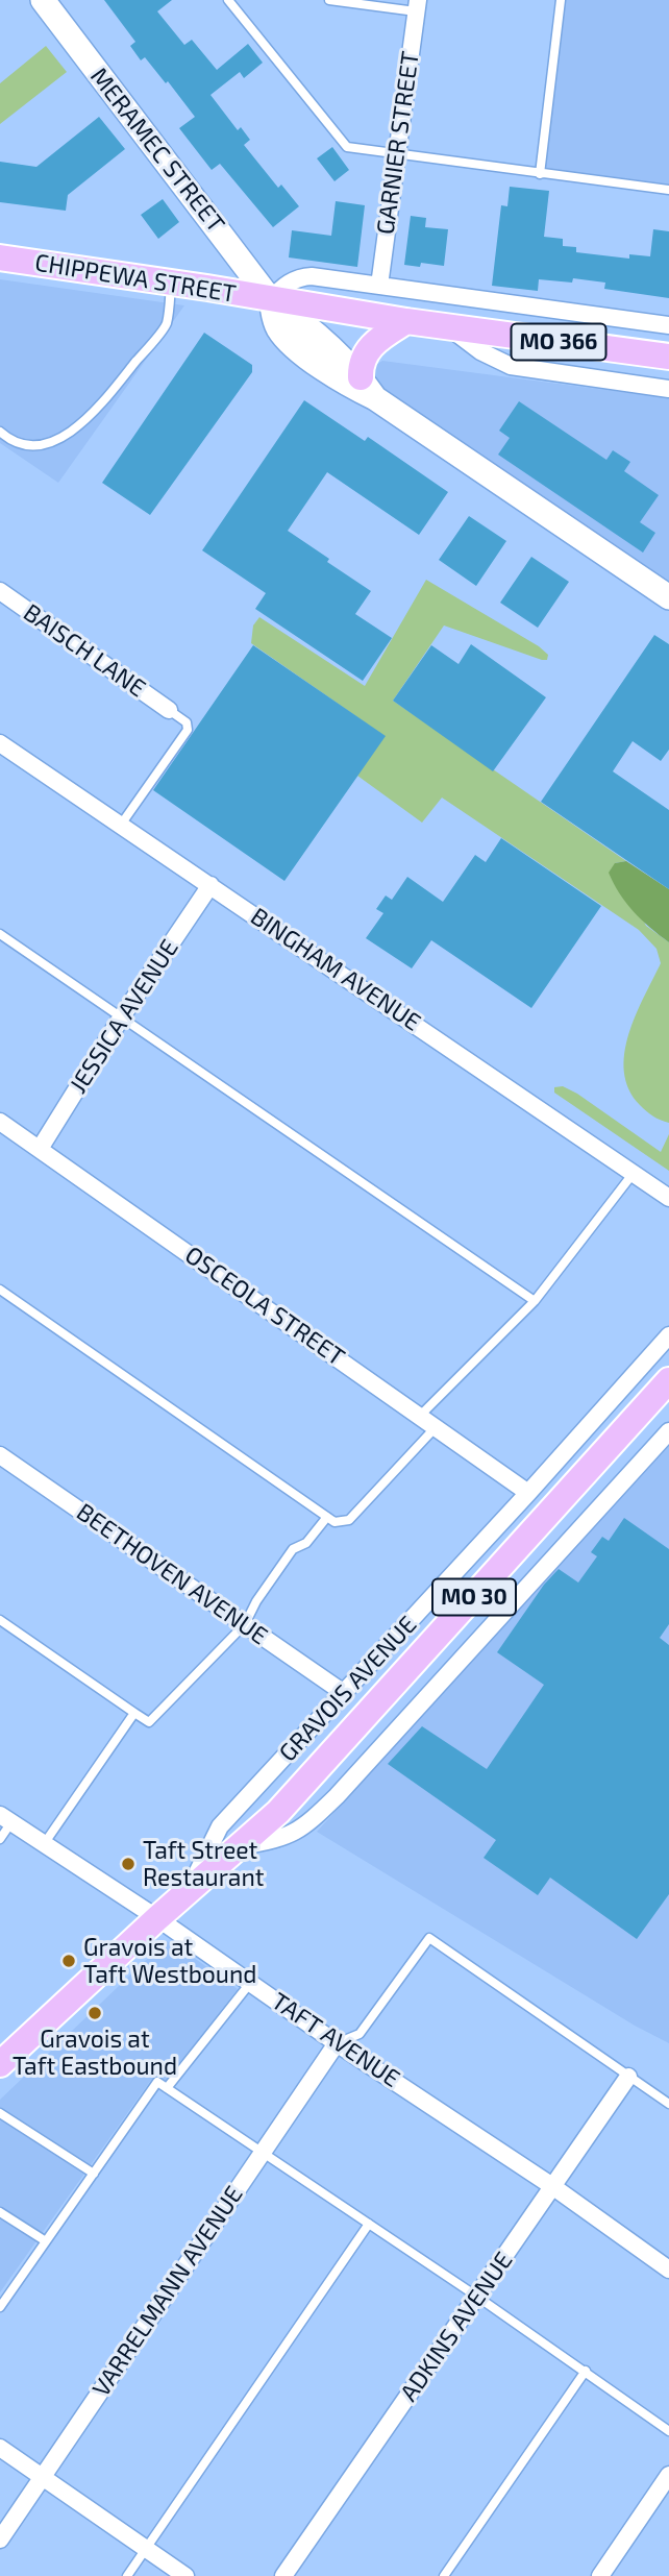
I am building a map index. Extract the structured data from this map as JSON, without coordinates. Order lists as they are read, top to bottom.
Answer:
{
  "streets": {
    "main road": [
      "CHIPPEWA STREET",
      "MO 366",
      "MO 30",
      "GRAVOIS AVENUE"
    ],
    "street": [
      "GARNIER STREET",
      "MERAMEC STREET",
      "BAISCH LANE",
      "BINGHAM AVENUE",
      "JESSICA AVENUE",
      "OSCEOLA STREET",
      "BEETHOVEN AVENUE",
      "TAFT AVENUE",
      "VARRELMANN AVENUE",
      "ADKINS AVENUE"
    ]
  },
  "crossings": [
    ["MERAMEC STREET", "CHIPPEWA STREET"],
    ["BINGHAM AVENUE", "JESSICA AVENUE"],
    ["JESSICA AVENUE", "OSCEOLA STREET"],
    ["OSCEOLA STREET", "GRAVOIS AVENUE"],
    ["BEETHOVEN AVENUE", "GRAVOIS AVENUE"],
    ["GRAVOIS AVENUE", "TAFT AVENUE"],
    ["TAFT AVENUE", "VARRELMANN AVENUE"],
    ["TAFT AVENUE", "ADKINS AVENUE"]
  ],
  "places": ["Taft Street Restaurant", "Gravois at Taft Westbound", "Gravois at Taft Eastbound"]
}
